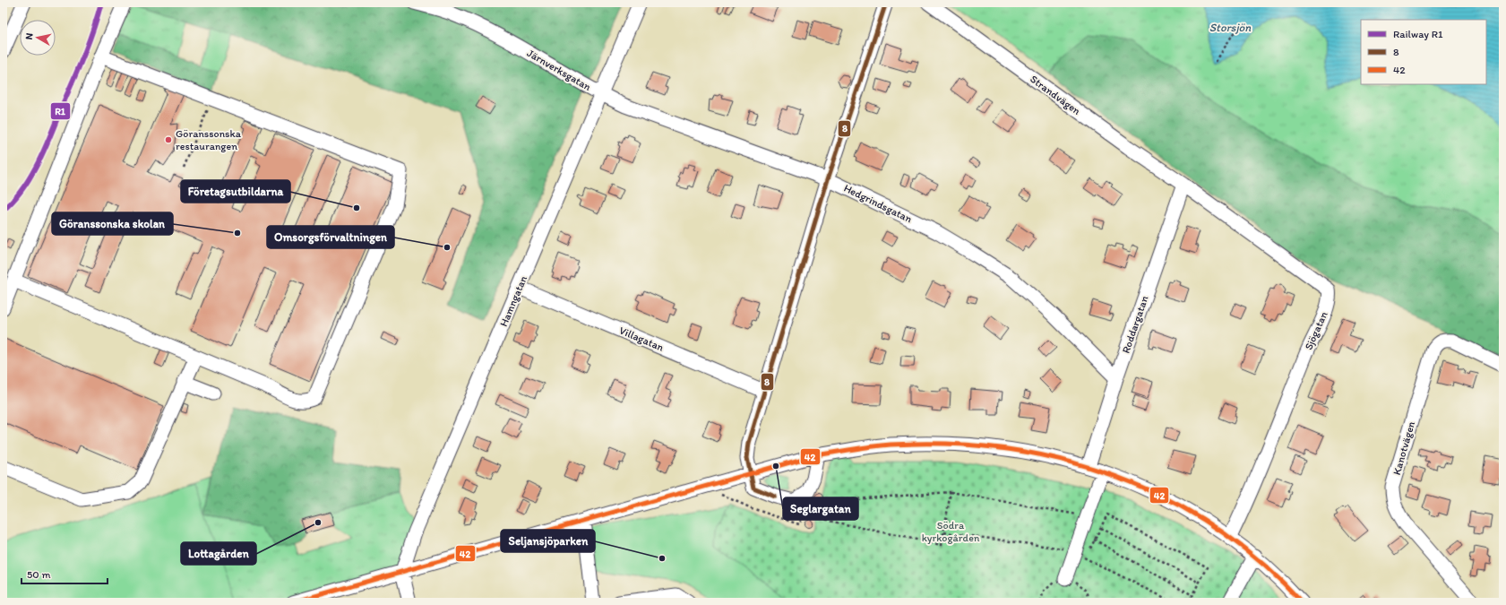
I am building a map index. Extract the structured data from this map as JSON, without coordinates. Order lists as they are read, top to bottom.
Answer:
{
  "streets": {
    "street": [
      "Järnverksgatan",
      "Strandvägen",
      "Hedgrindsgatan",
      "Hamngatan",
      "Roddargatan",
      "Sjögatan",
      "Villagatan",
      "Kanotvägen"
    ]
  },
  "crossings": [
    ["Järnverksgatan", "Hedgrindsgatan"],
    ["Järnverksgatan", "Hamngatan"],
    ["Strandvägen", "Roddargatan"],
    ["Strandvägen", "Sjögatan"],
    ["Hedgrindsgatan", "Hamngatan"],
    ["Hedgrindsgatan", "Roddargatan"],
    ["Hamngatan", "Villagatan"],
    ["Roddargatan", "Sjögatan"]
  ],
  "water": ["Storsjön"],
  "parks": ["Södra kyrkogården"],
  "places": [
    "Göranssonska restaurangen",
    "Företagsutbildarna",
    "Göranssonska skolan",
    "Omsorgsförvaltningen",
    "Seglargatan",
    "Lottagården",
    "Seljansjöparken"
  ],
  "lines": ["rail line R1", "transit line 8", "transit line 42"],
  "legend": ["Railway R1", "8", "42"],
  "scale_bar": "50 m",
  "north": "left"
}
